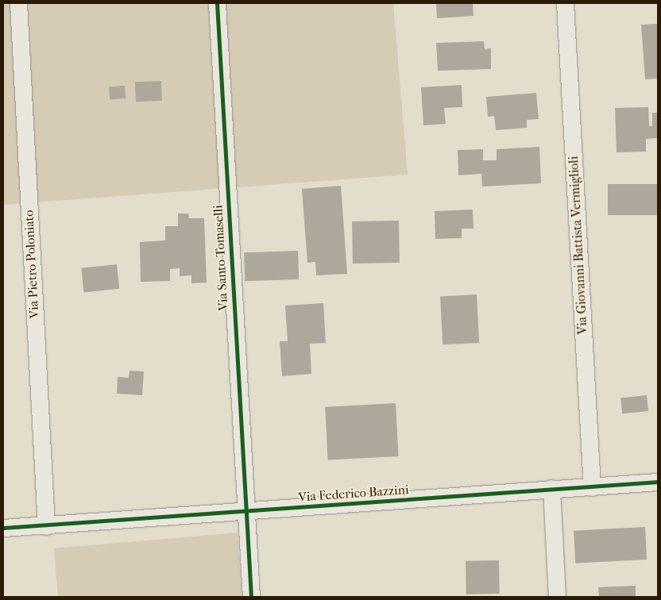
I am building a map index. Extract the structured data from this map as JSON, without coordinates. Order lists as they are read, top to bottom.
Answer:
{
  "streets": {
    "street": [
      "Via Giovanni Battista Vermiglioli",
      "Via Santo Tomaselli",
      "Via Pietro Poloniato",
      "Via Federico Bazzini"
    ]
  },
  "crossings": [
    ["Via Giovanni Battista Vermiglioli", "Via Federico Bazzini"],
    ["Via Santo Tomaselli", "Via Federico Bazzini"],
    ["Via Pietro Poloniato", "Via Federico Bazzini"]
  ]
}
